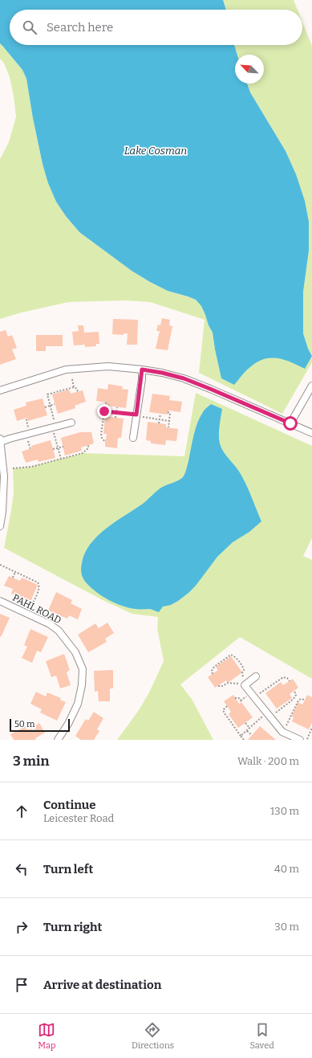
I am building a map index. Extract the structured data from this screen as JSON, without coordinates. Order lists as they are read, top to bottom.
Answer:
{
  "streets": {
    "street": ["PAHL ROAD"]
  },
  "water": ["Lake Cosman"],
  "scale_bar": "50 m",
  "north": "top left",
  "page": {
    "search": "Search here",
    "scale": "50 m",
    "heading": ["3 min", "Walk · 200 m"],
    "list": [
      ["Continue", "Leicester Road", "130 m"],
      ["Turn left", "40 m"],
      ["Turn right", "30 m"],
      "Arrive at destination"
    ],
    "nav": ["Map", "Directions", "Saved"]
  }
}
